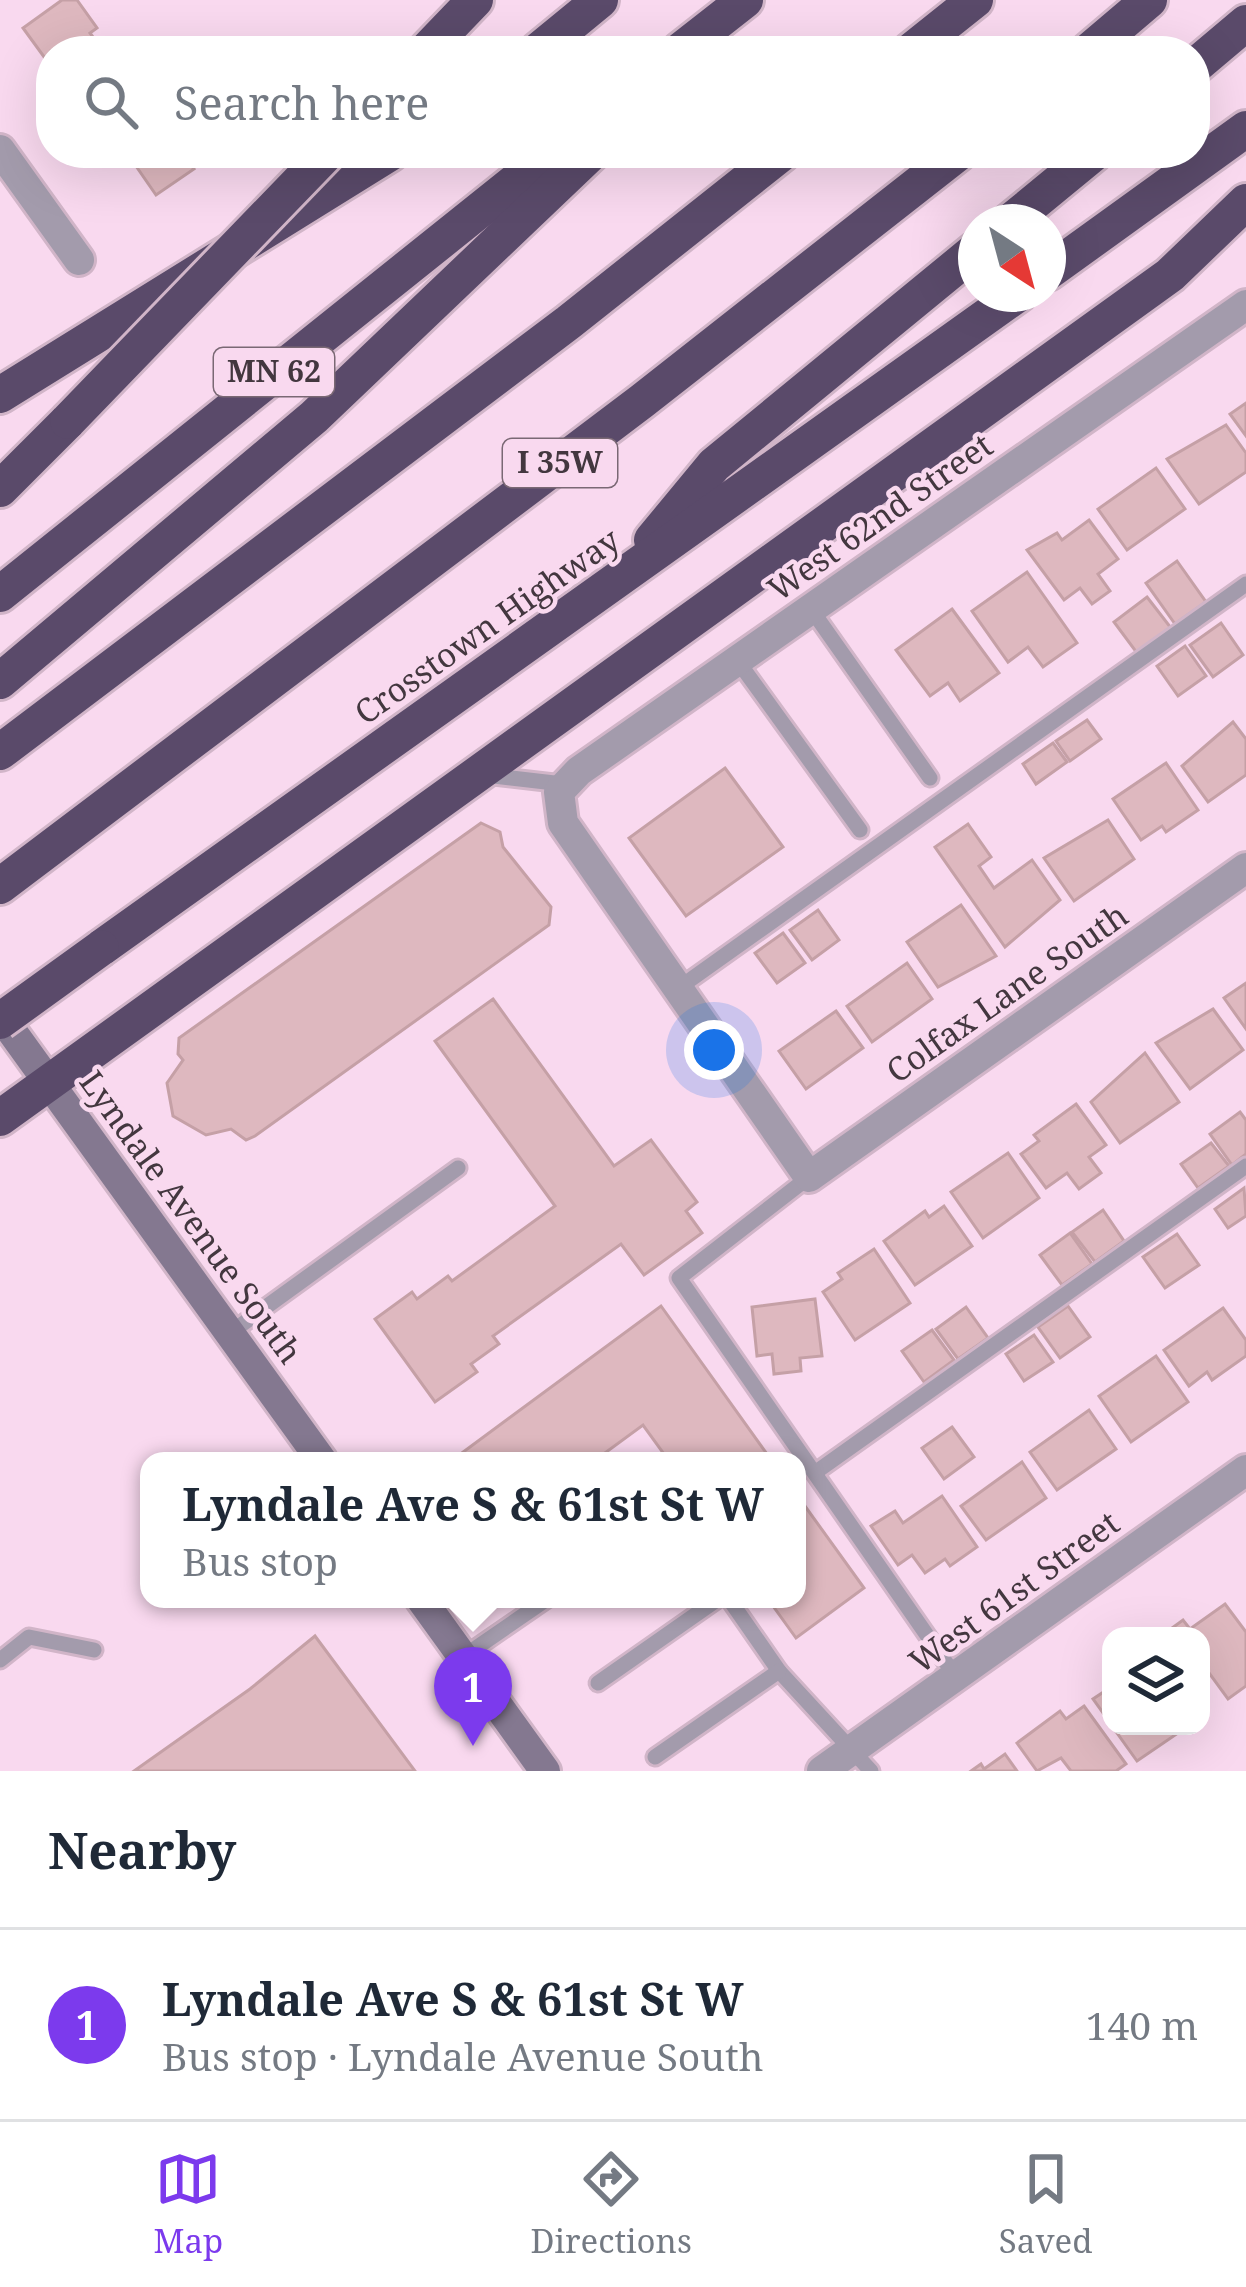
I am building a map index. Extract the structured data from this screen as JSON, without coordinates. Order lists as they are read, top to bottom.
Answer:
{
  "streets": {
    "highway": ["MN 62", "I 35W", "Crosstown Highway"],
    "main road": ["Lyndale Avenue South"],
    "street": ["West 62nd Street", "Colfax Lane South", "West 61st Street"]
  },
  "crossings": [
    ["Crosstown Highway", "Lyndale Avenue South"]
  ],
  "north": "bottom right",
  "page": {
    "search": "Search here",
    "popup": ["Lyndale Ave S & 61st St W", "Bus stop"],
    "pins": "1",
    "heading": "Nearby",
    "list": [
      {
        "mark": "1",
        "name": "Lyndale Ave S & 61st St W",
        "note": "Bus stop · Lyndale Avenue South",
        "value": "140 m"
      }
    ],
    "nav": ["Map", "Directions", "Saved"]
  }
}
